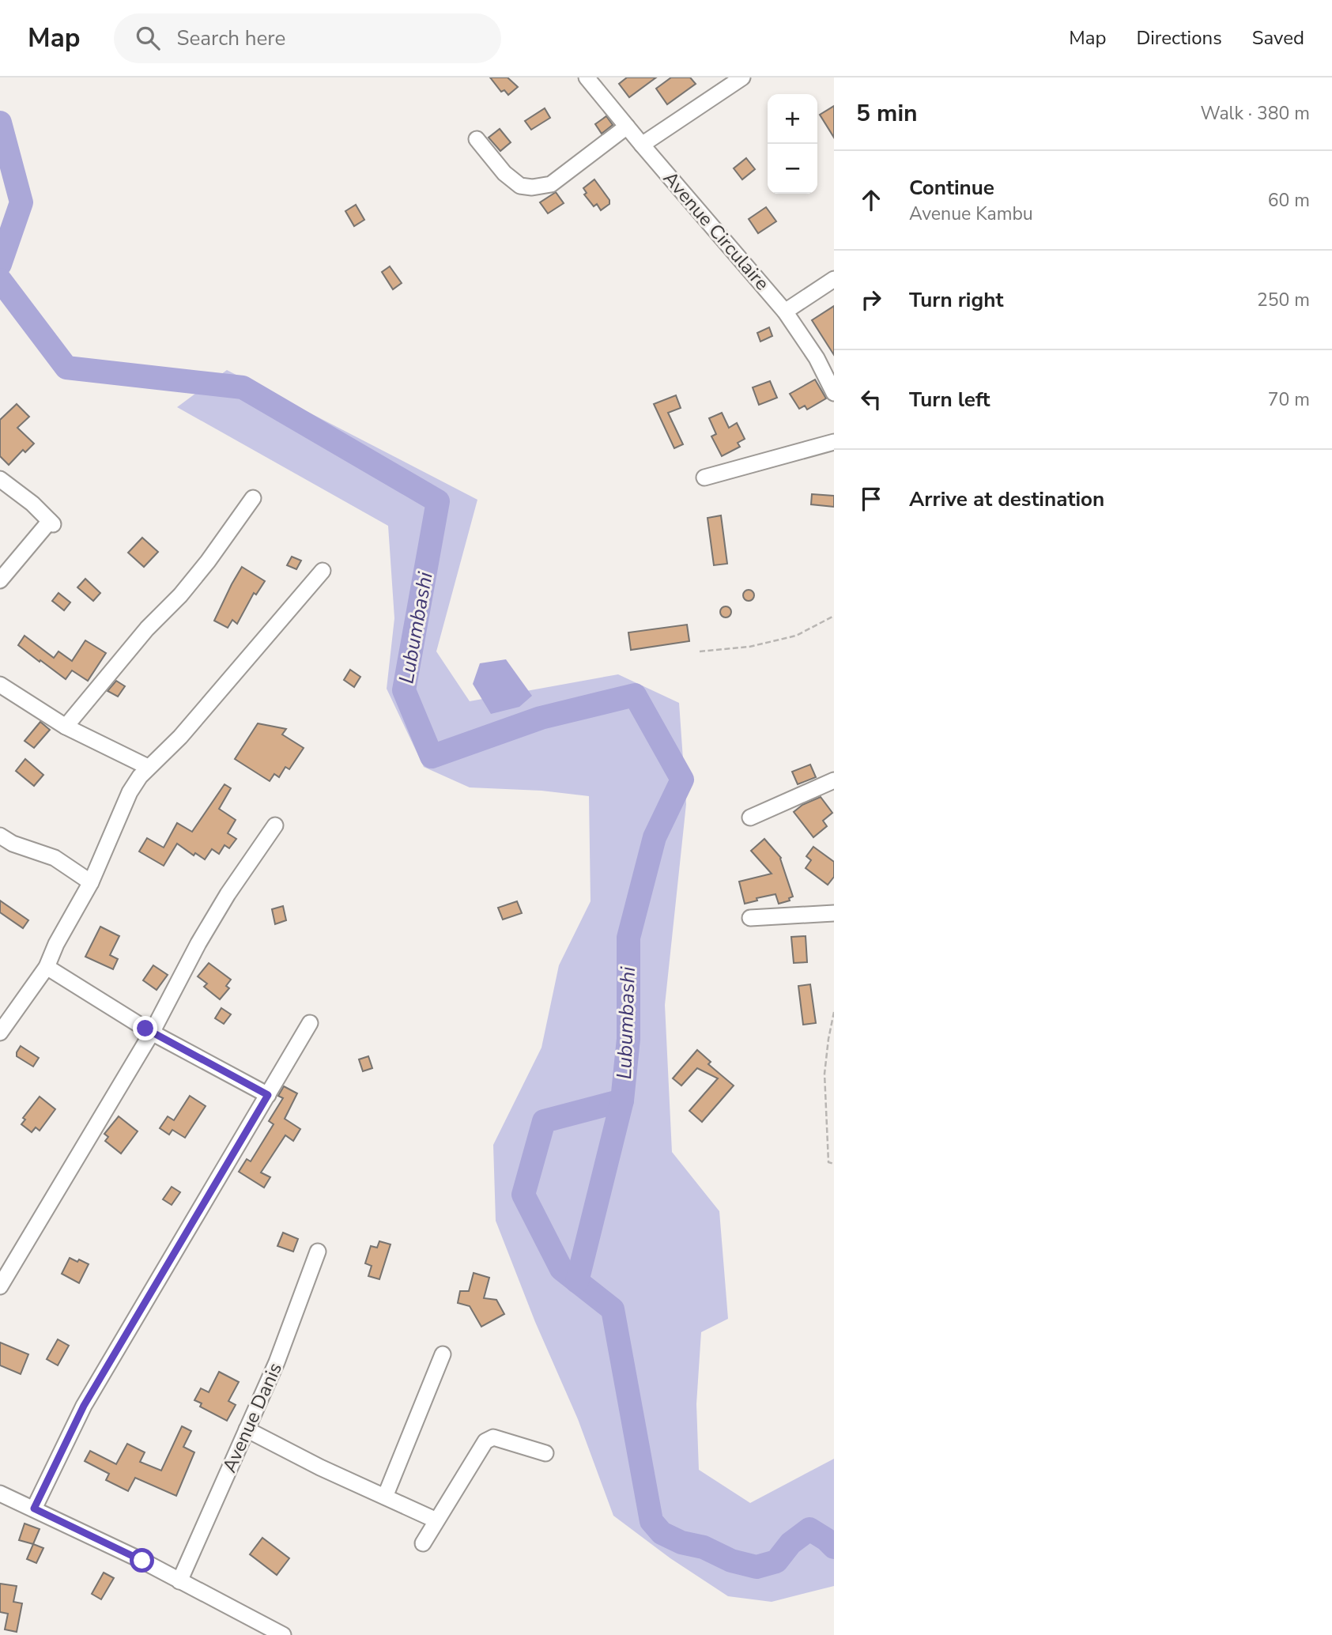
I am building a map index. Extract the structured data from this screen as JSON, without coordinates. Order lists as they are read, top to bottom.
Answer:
{
  "streets": {
    "street": ["Avenue Circulaire", "Avenue Danis"]
  },
  "water": ["Lubumbashi"],
  "page": {
    "header": "Map",
    "search": "Search here",
    "nav": ["Map", "Directions", "Saved"],
    "heading": ["5 min", "Walk · 380 m"],
    "map_buttons": ["+", "−"],
    "list": [
      ["Continue", "Avenue Kambu", "60 m"],
      ["Turn right", "250 m"],
      ["Turn left", "70 m"],
      "Arrive at destination"
    ]
  }
}
